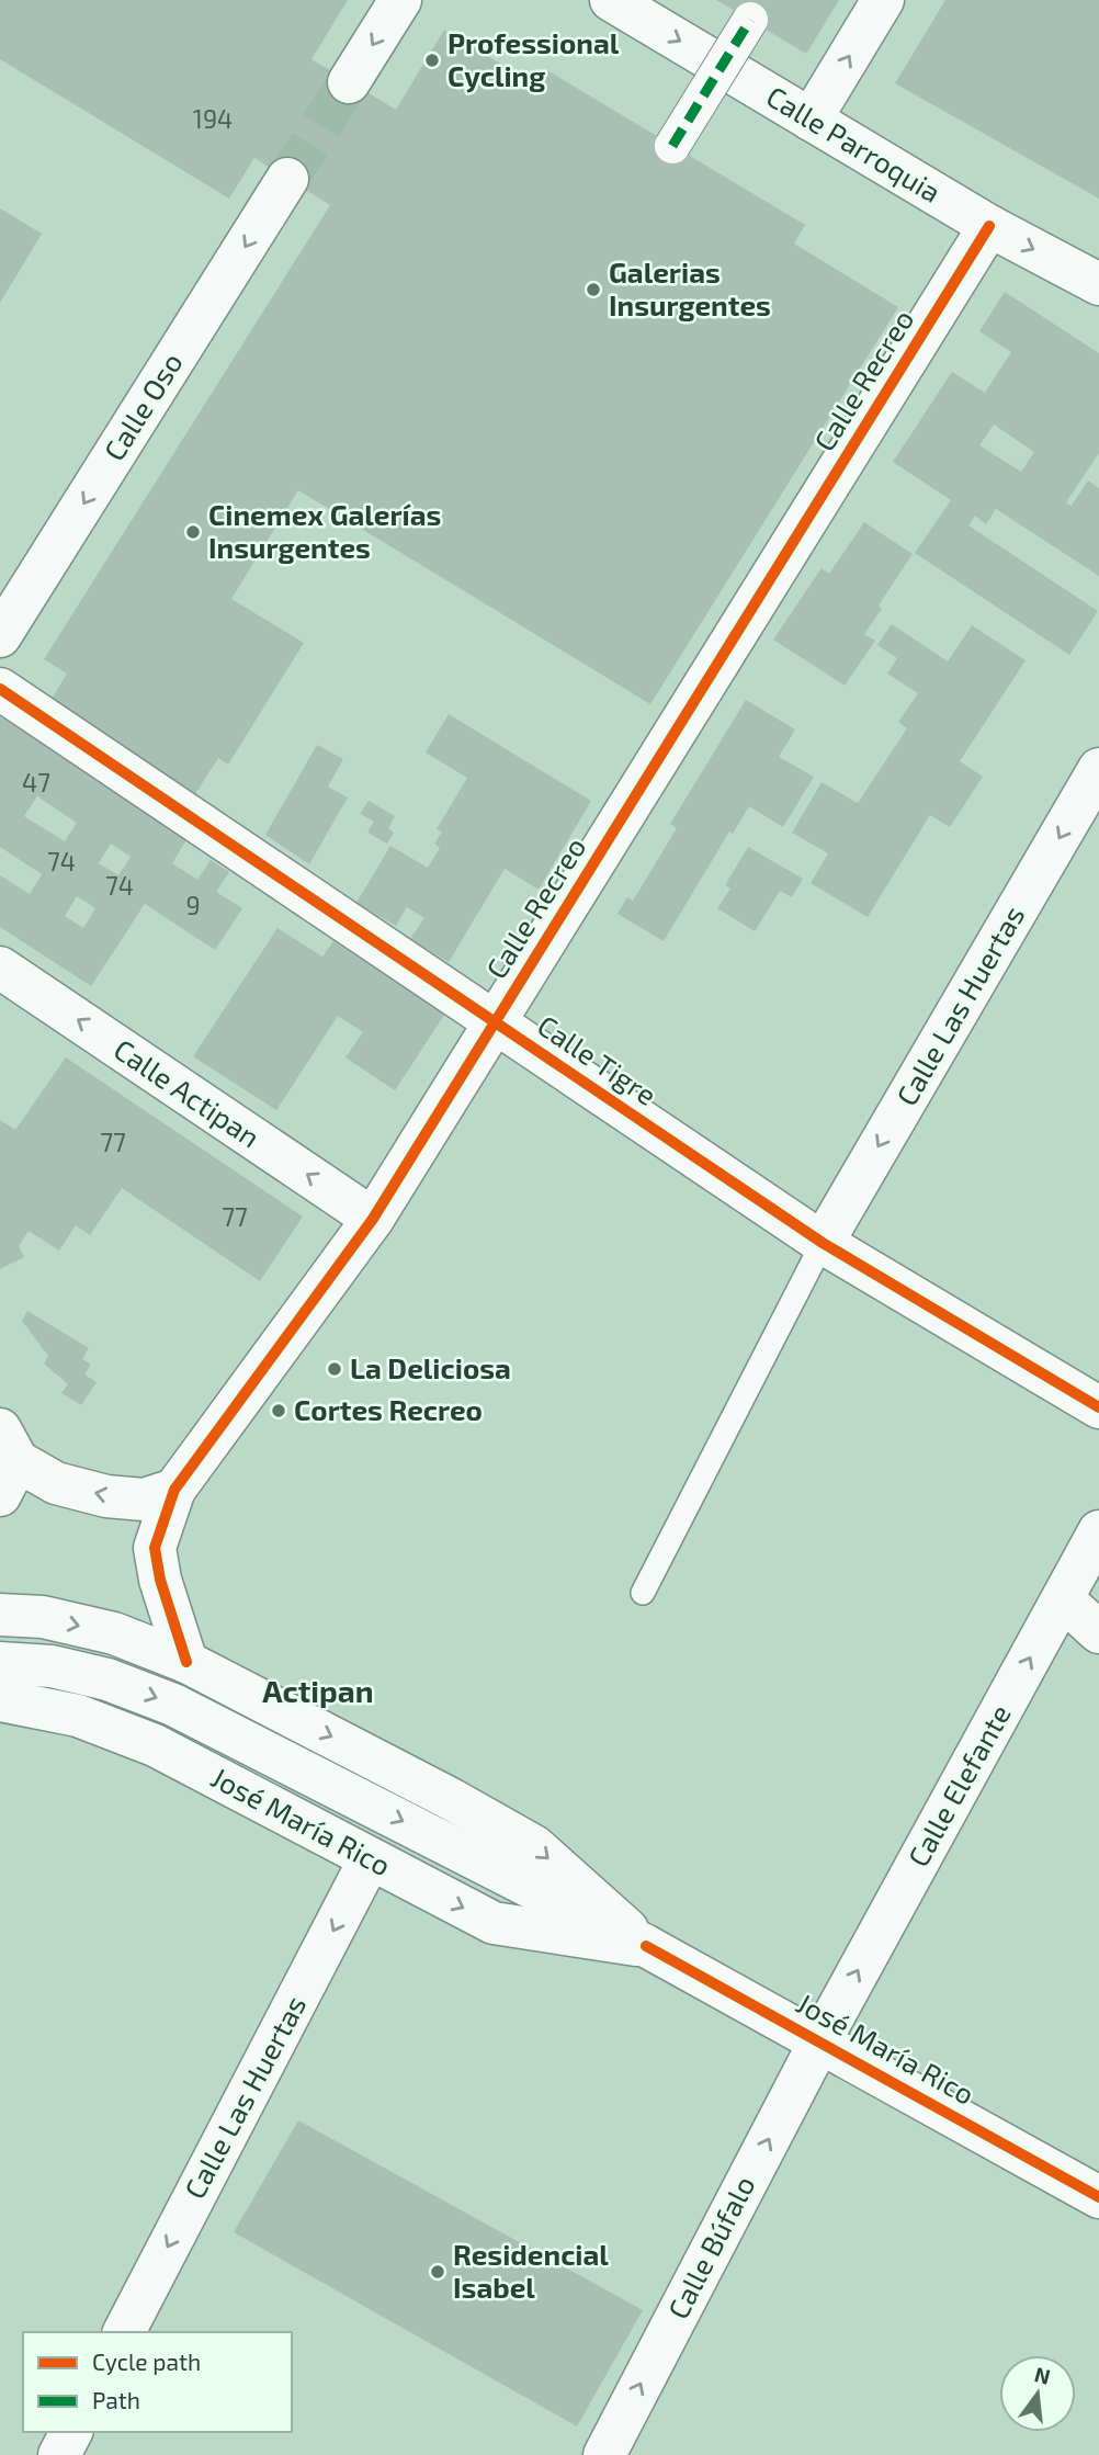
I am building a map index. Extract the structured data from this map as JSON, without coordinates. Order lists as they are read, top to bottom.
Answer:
{
  "streets": {
    "main road": [
      "Calle Parroquia",
      "Calle Recreo",
      "Calle Oso",
      "Calle Las Huertas",
      "Calle Tigre",
      "Calle Actipan",
      "Calle Elefante",
      "José María Rico",
      "Calle Búfalo"
    ]
  },
  "crossings": [
    ["Calle Parroquia", "Calle Recreo"],
    ["Calle Recreo", "Calle Tigre"],
    ["Calle Recreo", "Calle Actipan"],
    ["Calle Recreo", "José María Rico"],
    ["Calle Las Huertas", "Calle Tigre"],
    ["Calle Las Huertas", "José María Rico"],
    ["Calle Elefante", "José María Rico"],
    ["Calle Elefante", "Calle Búfalo"],
    ["José María Rico", "Calle Búfalo"]
  ],
  "one_way": [
    "Calle Parroquia",
    "Calle Oso",
    "Calle Las Huertas",
    "Calle Actipan",
    "Calle Elefante",
    "Calle Búfalo"
  ],
  "districts": ["Actipan"],
  "places": [
    "Professional Cycling",
    "Galerias Insurgentes",
    "Cinemex Galerías Insurgentes",
    "La Deliciosa",
    "Cortes Recreo",
    "Residencial Isabel"
  ],
  "house_numbers": [
    "194",
    "47",
    "74",
    "74",
    "9",
    "77",
    "77"
  ],
  "legend": ["Cycle path", "Path"],
  "north": "top"
}
